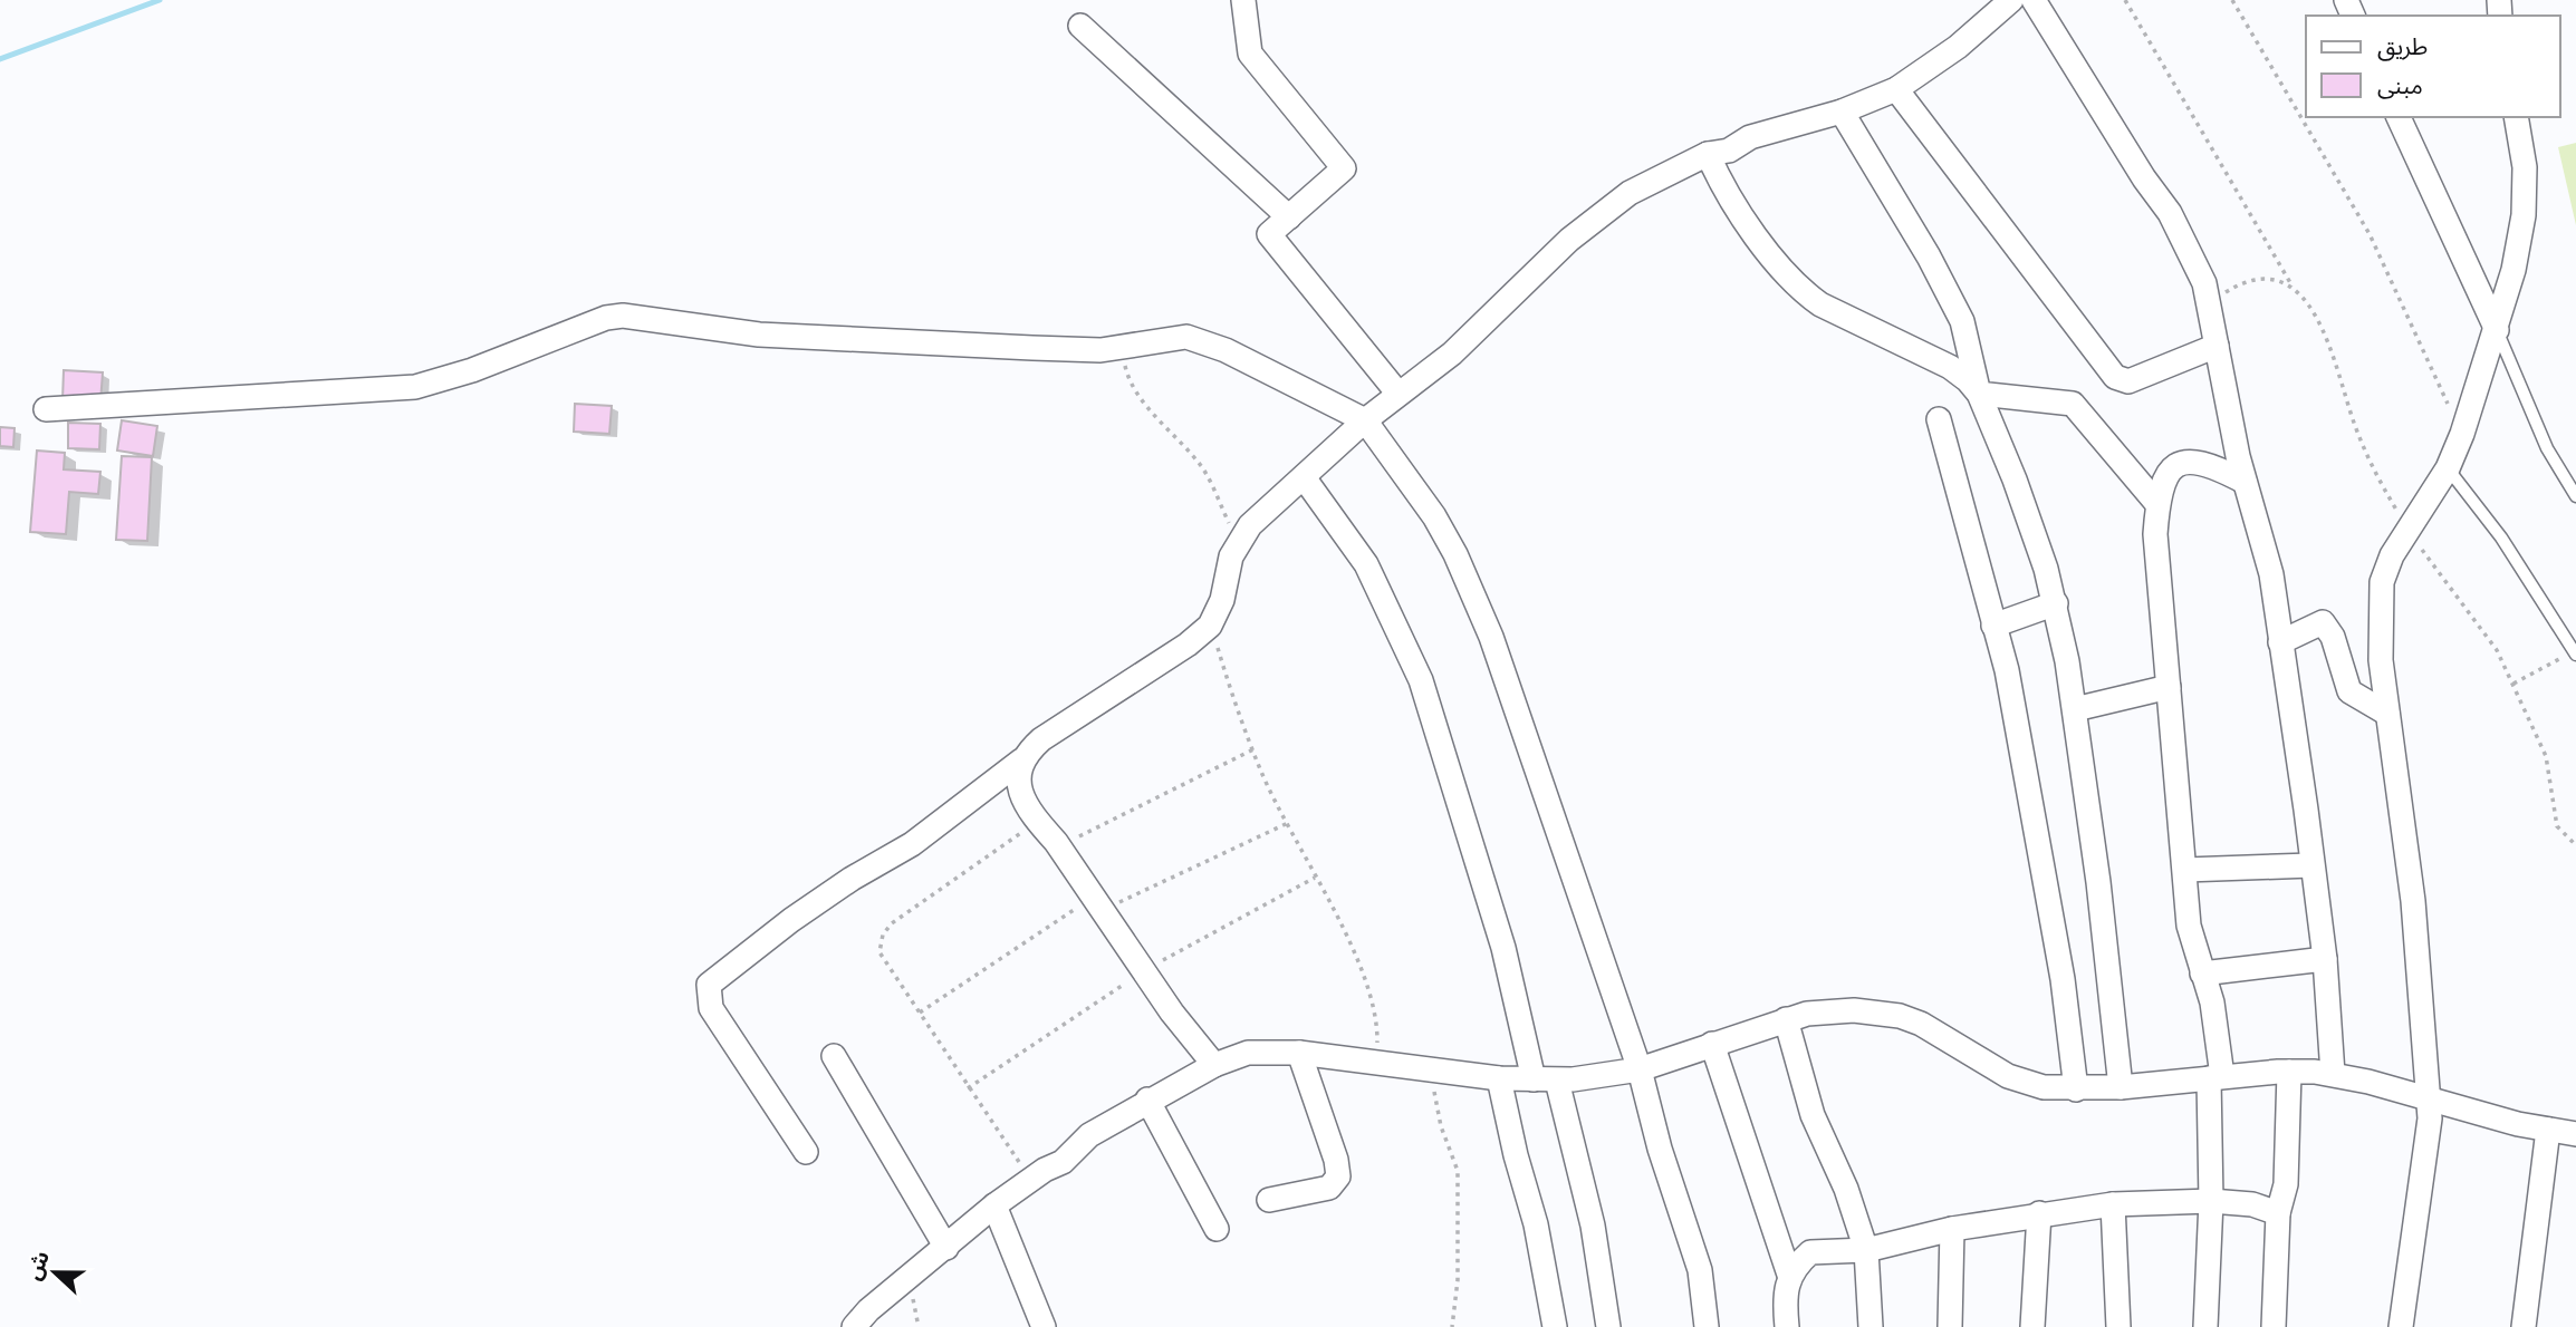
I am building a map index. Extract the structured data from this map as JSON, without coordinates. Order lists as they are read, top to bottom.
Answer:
{
  "legend": ["طريق", "مبنى"],
  "north": "left"
}
